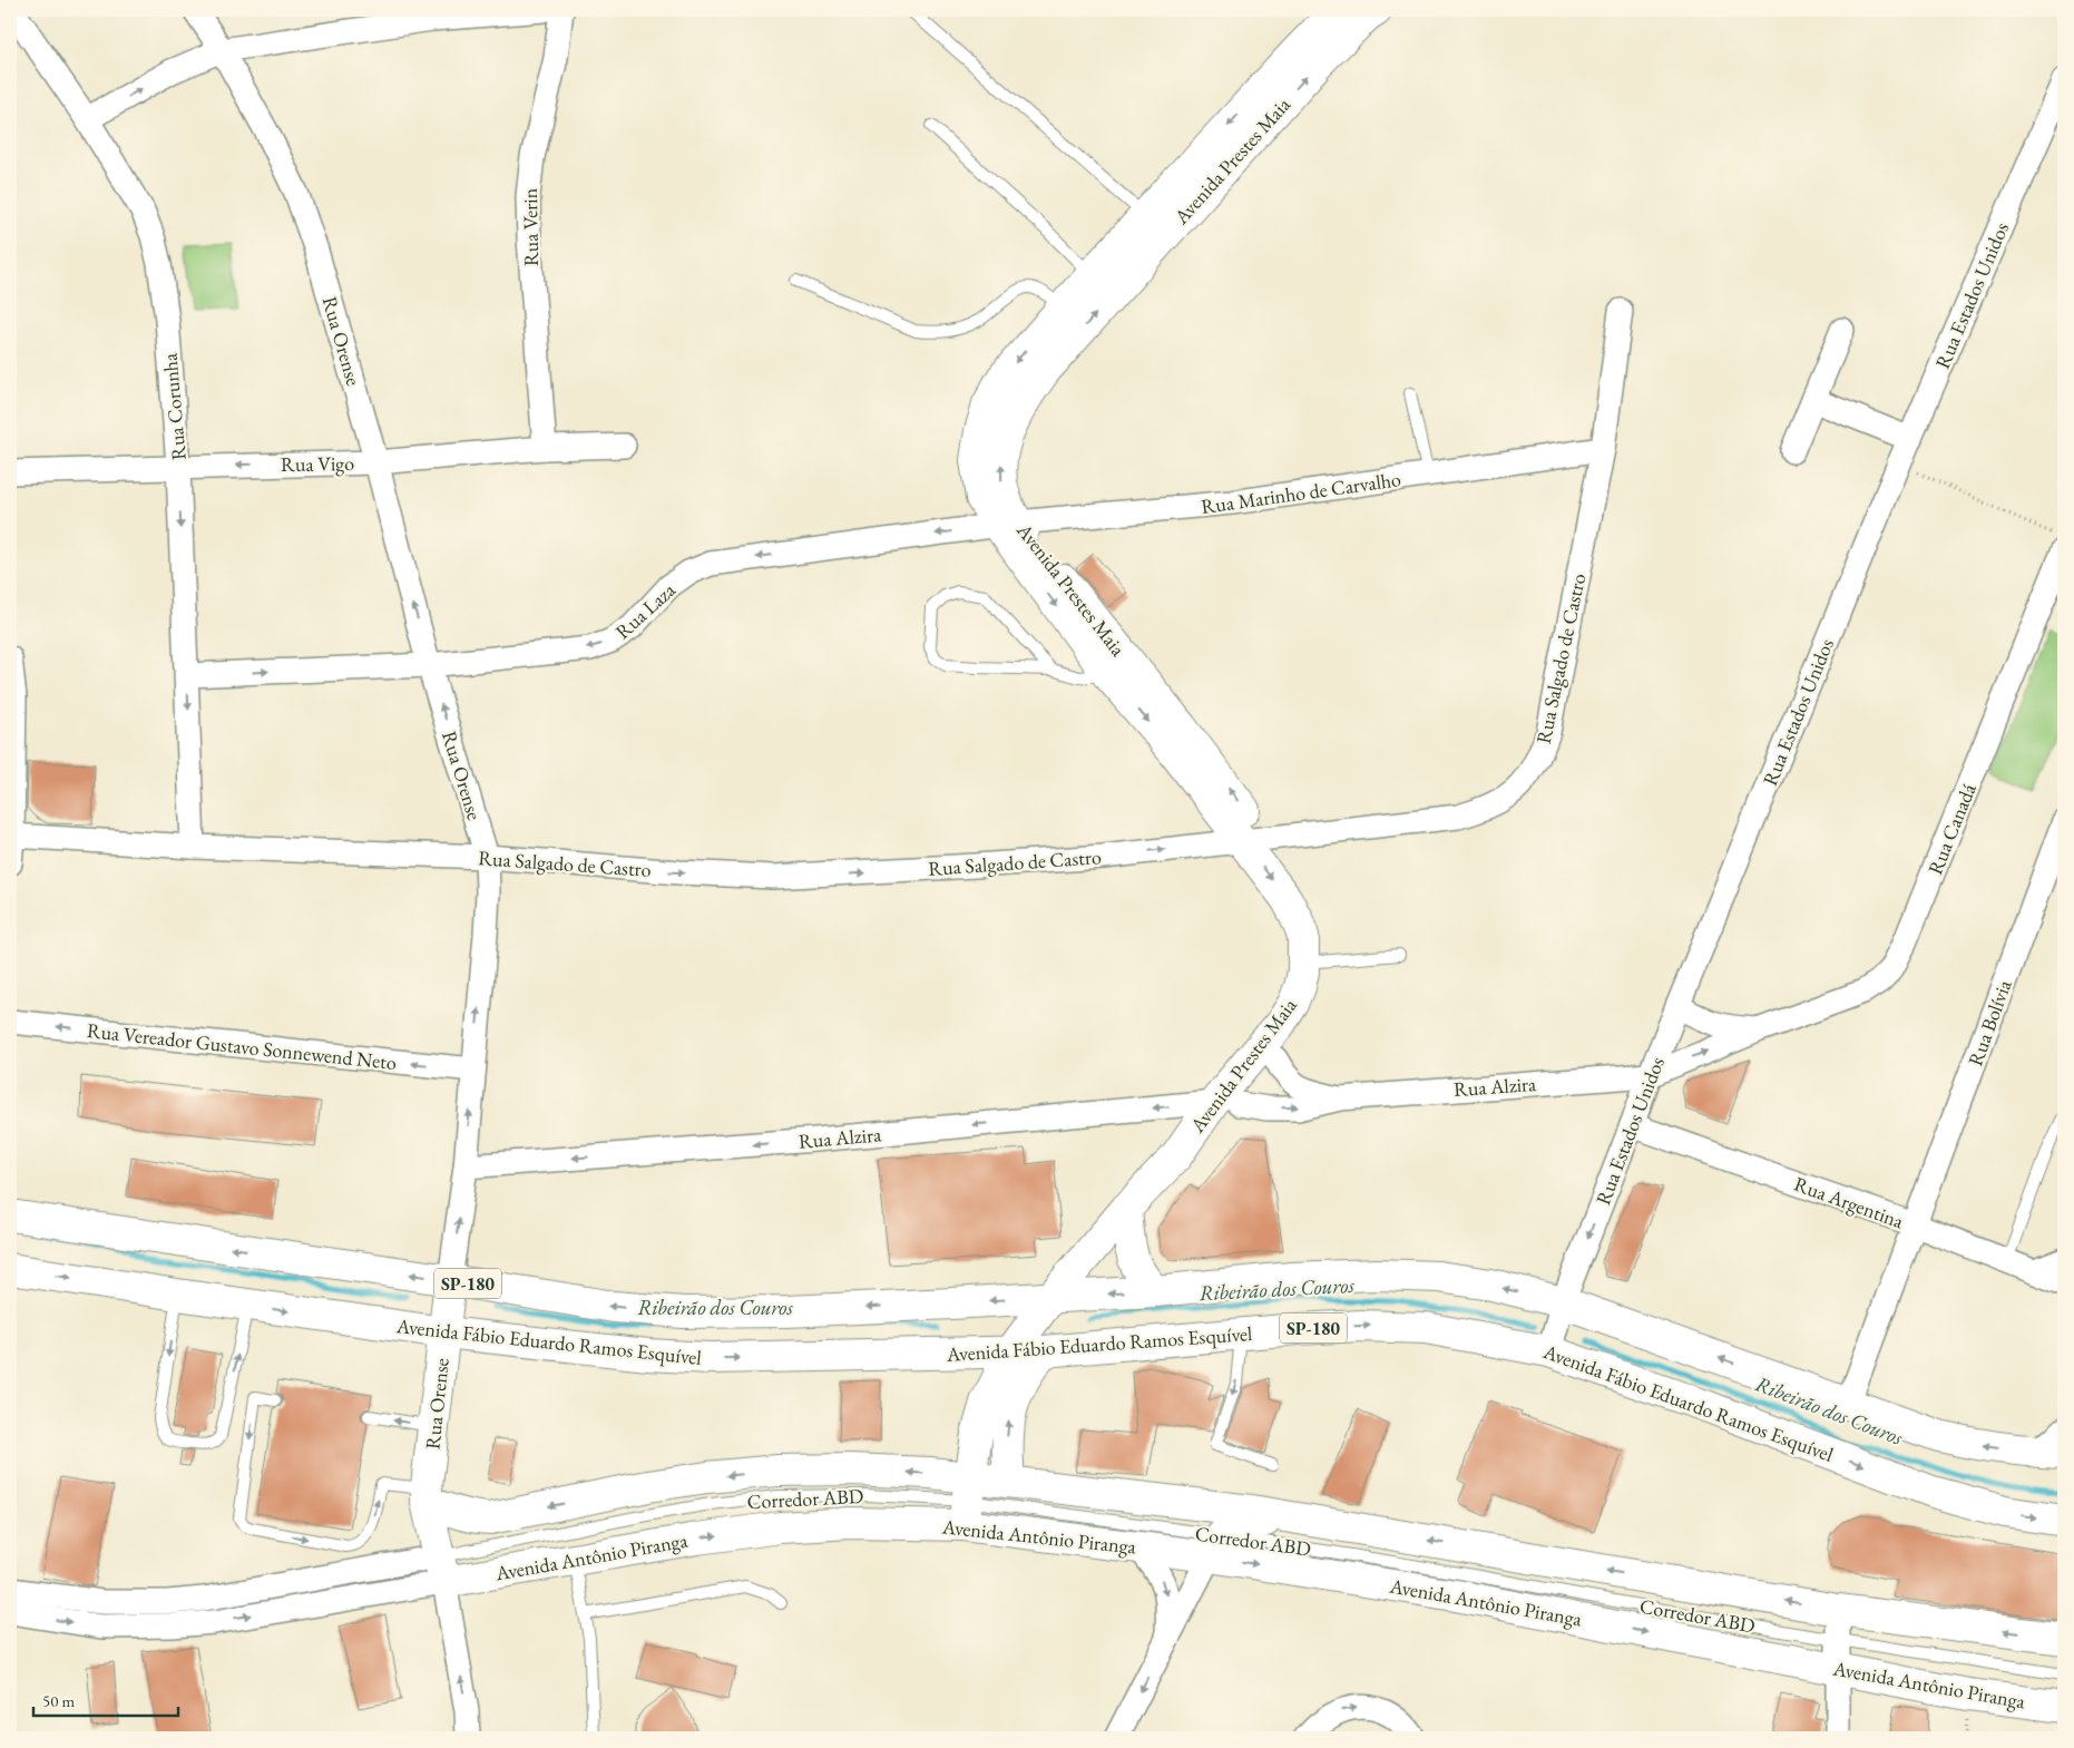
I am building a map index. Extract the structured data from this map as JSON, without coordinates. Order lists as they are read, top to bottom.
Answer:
{
  "streets": {
    "main road": [
      "Avenida Prestes Maia",
      "Rua Orense",
      "SP-180",
      "Avenida Fábio Eduardo Ramos Esquível",
      "Avenida Antônio Piranga"
    ],
    "street": [
      "Rua Verin",
      "Rua Estados Unidos",
      "Rua Corunha",
      "Rua Vigo",
      "Rua Marinho de Carvalho",
      "Rua Laza",
      "Rua Salgado de Castro",
      "Rua Canadá",
      "Rua Bolívia",
      "Rua Vereador Gustavo Sonnewend Neto",
      "Rua Alzira",
      "Rua Argentina"
    ],
    "lane": ["Corredor ABD"]
  },
  "crossings": [
    ["Avenida Prestes Maia", "Rua Marinho de Carvalho"],
    ["Avenida Prestes Maia", "Rua Laza"],
    ["Avenida Prestes Maia", "Rua Salgado de Castro"],
    ["Avenida Prestes Maia", "Rua Alzira"],
    ["Avenida Prestes Maia", "SP-180"],
    ["Avenida Prestes Maia", "Avenida Fábio Eduardo Ramos Esquível"],
    ["Avenida Prestes Maia", "Corredor ABD"],
    ["Avenida Prestes Maia", "Avenida Antônio Piranga"],
    ["Rua Verin", "Rua Vigo"],
    ["Rua Estados Unidos", "Rua Canadá"],
    ["Rua Estados Unidos", "Rua Alzira"],
    ["Rua Estados Unidos", "Rua Argentina"],
    ["Rua Estados Unidos", "SP-180"],
    ["Rua Estados Unidos", "Avenida Fábio Eduardo Ramos Esquível"],
    ["Rua Orense", "Rua Vigo"],
    ["Rua Orense", "Rua Laza"],
    ["Rua Orense", "Rua Salgado de Castro"],
    ["Rua Orense", "Rua Vereador Gustavo Sonnewend Neto"],
    ["Rua Orense", "Rua Alzira"],
    ["Rua Orense", "SP-180"],
    ["Rua Orense", "Avenida Fábio Eduardo Ramos Esquível"],
    ["Rua Orense", "Corredor ABD"],
    ["Rua Orense", "Avenida Antônio Piranga"],
    ["Rua Corunha", "Rua Vigo"],
    ["Rua Corunha", "Rua Laza"],
    ["Rua Corunha", "Rua Salgado de Castro"],
    ["Rua Marinho de Carvalho", "Rua Laza"],
    ["Rua Marinho de Carvalho", "Rua Salgado de Castro"],
    ["Rua Canadá", "Rua Alzira"],
    ["Rua Bolívia", "Rua Argentina"],
    ["Rua Bolívia", "SP-180"],
    ["Corredor ABD", "Avenida Antônio Piranga"]
  ],
  "one_way": ["Rua Orense", "Rua Salgado de Castro", "Rua Vereador Gustavo Sonnewend Neto"],
  "water": ["Ribeirão dos Couros"],
  "scale_bar": "50 m"
}
